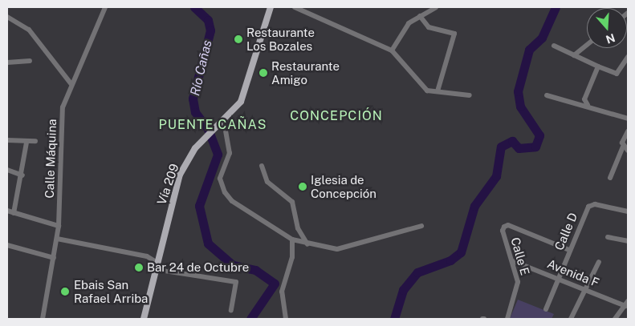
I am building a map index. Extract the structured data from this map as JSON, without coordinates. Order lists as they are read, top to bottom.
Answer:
{
  "streets": {
    "main road": ["Vía 209"],
    "street": [
      "Calle Máquina",
      "Calle D",
      "Calle E",
      "Avenida F"
    ]
  },
  "crossings": [
    ["Calle D", "Calle E"],
    ["Calle D", "Avenida F"],
    ["Calle E", "Avenida F"]
  ],
  "districts": ["CONCEPCIÓN", "PUENTE CAÑAS"],
  "water": ["Río Cañas"],
  "places": [
    "Restaurante Los Bozales",
    "Restaurante Amigo",
    "Iglesia de Concepción",
    "Bar 24 de Octubre",
    "Ebais San Rafael Arriba"
  ],
  "north": "bottom"
}
